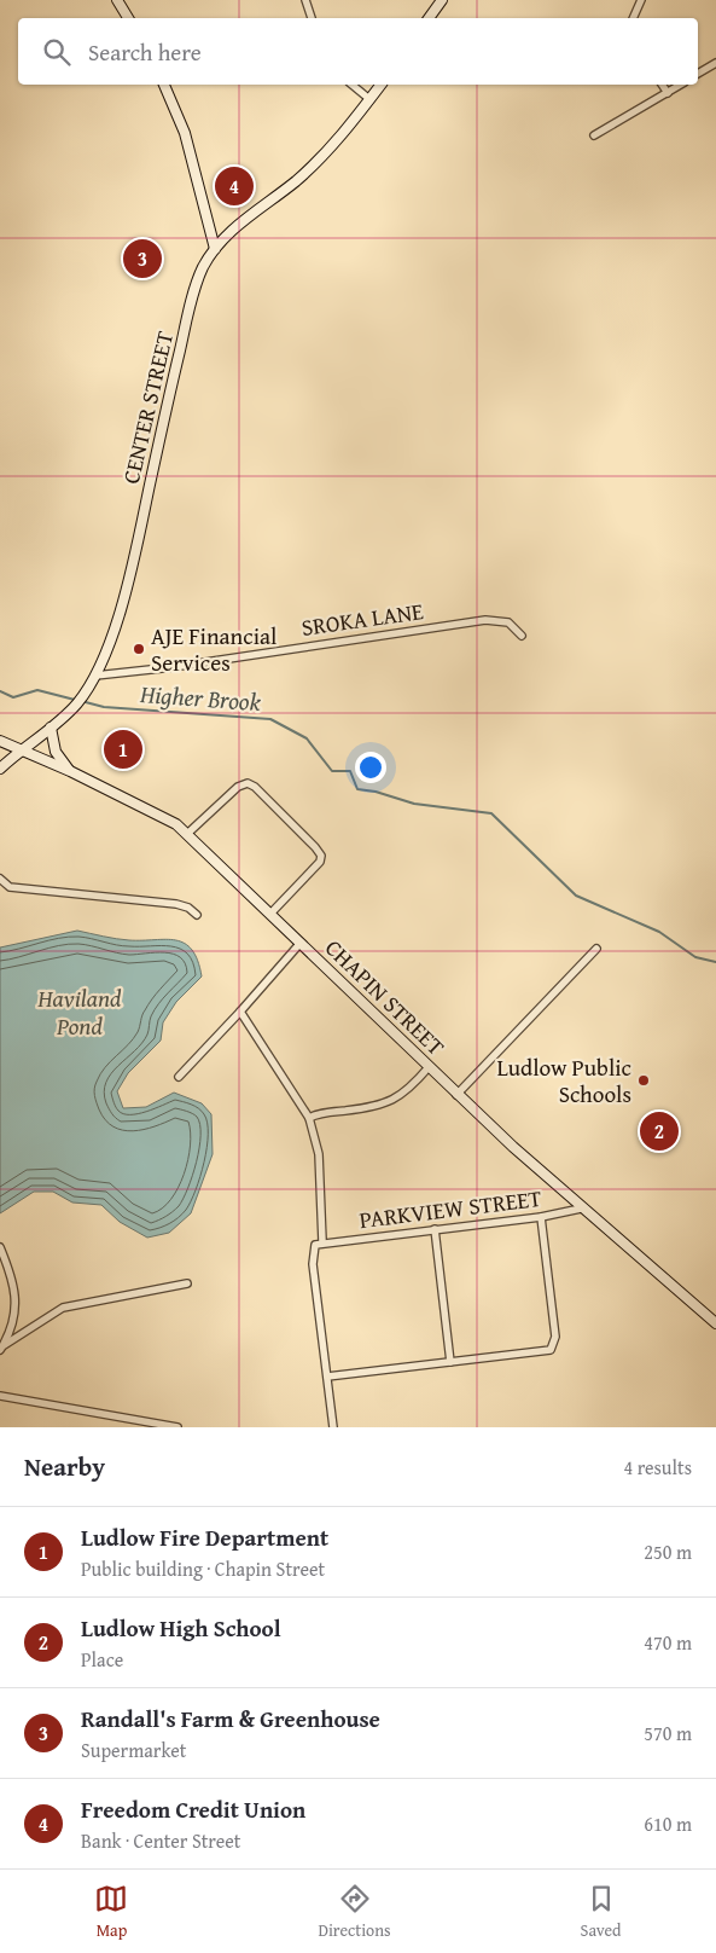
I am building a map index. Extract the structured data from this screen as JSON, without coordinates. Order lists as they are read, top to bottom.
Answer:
{
  "streets": {
    "main road": ["CENTER STREET", "CHAPIN STREET"],
    "street": ["SROKA LANE", "PARKVIEW STREET"]
  },
  "crossings": [
    ["CENTER STREET", "SROKA LANE"],
    ["CENTER STREET", "CHAPIN STREET"],
    ["CHAPIN STREET", "PARKVIEW STREET"]
  ],
  "water": ["Higher Brook", "Haviland Pond"],
  "places": ["AJE Financial Services", "Ludlow Public Schools"],
  "page": {
    "search": "Search here",
    "pins": [
      "4",
      "3",
      "1",
      "2"
    ],
    "heading": ["Nearby", "4 results"],
    "list": [
      {
        "mark": "1",
        "name": "Ludlow Fire Department",
        "note": "Public building · Chapin Street",
        "value": "250 m"
      },
      {
        "mark": "2",
        "name": "Ludlow High School",
        "note": "Place",
        "value": "470 m"
      },
      {
        "mark": "3",
        "name": "Randall's Farm & Greenhouse",
        "note": "Supermarket",
        "value": "570 m"
      },
      {
        "mark": "4",
        "name": "Freedom Credit Union",
        "note": "Bank · Center Street",
        "value": "610 m"
      }
    ],
    "nav": ["Map", "Directions", "Saved"]
  }
}
